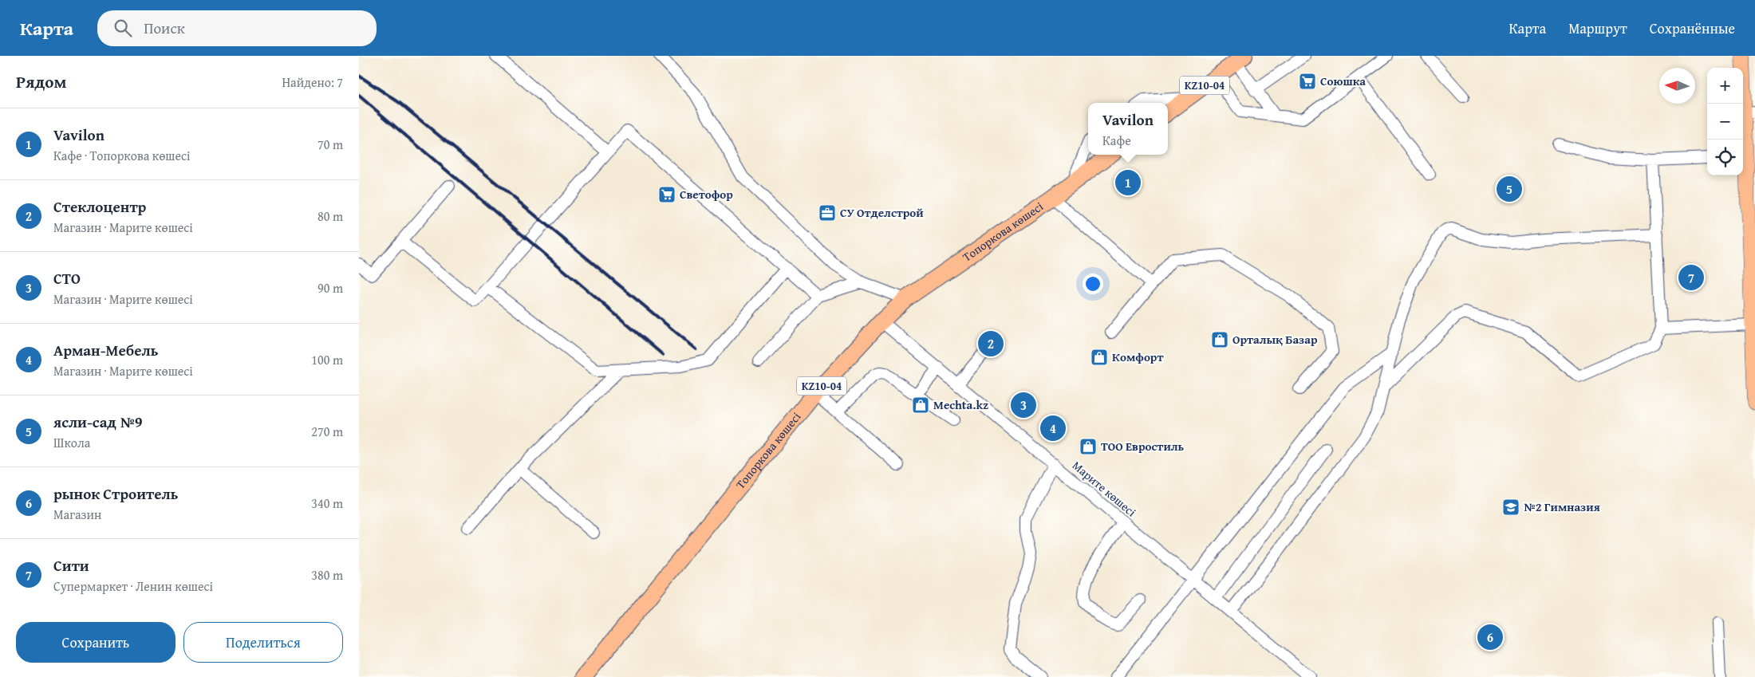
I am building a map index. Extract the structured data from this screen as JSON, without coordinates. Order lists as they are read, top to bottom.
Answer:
{
  "streets": {
    "highway": ["KZ10-04", "Топоркова көшесі"],
    "street": ["Марите көшесі"]
  },
  "crossings": [
    ["Топоркова көшесі", "Марите көшесі"]
  ],
  "places": {
    "supermarket": ["Союшка", "Светофор"],
    "office": ["СУ Отделстрой"],
    "shop": [
      "Орталық Базар",
      "Комфорт",
      "Mechta.kz",
      "ТОО Евростиль"
    ],
    "school or university": ["№2 Гимназия"]
  },
  "north": "left",
  "page": {
    "header": "Карта",
    "search": "Поиск",
    "nav": ["Карта", "Маршрут", "Сохранённые"],
    "heading": ["Рядом", "Найдено: 7"],
    "map_buttons": ["+", "−"],
    "popup": ["Vavilon", "Кафе"],
    "list": [
      {
        "mark": "1",
        "name": "Vavilon",
        "note": "Кафе · Топоркова көшесі",
        "value": "70 m"
      },
      {
        "mark": "2",
        "name": "Стеклоцентр",
        "note": "Магазин · Марите көшесі",
        "value": "80 m"
      },
      {
        "mark": "3",
        "name": "СТО",
        "note": "Магазин · Марите көшесі",
        "value": "90 m"
      },
      {
        "mark": "4",
        "name": "Арман-Мебель",
        "note": "Магазин · Марите көшесі",
        "value": "100 m"
      },
      {
        "mark": "5",
        "name": "ясли-сад №9",
        "note": "Школа",
        "value": "270 m"
      },
      {
        "mark": "6",
        "name": "рынок Строитель",
        "note": "Магазин",
        "value": "340 m"
      },
      {
        "mark": "7",
        "name": "Сити",
        "note": "Супермаркет · Ленин көшесі",
        "value": "380 m"
      }
    ],
    "pins": [
      "1",
      "5",
      "7",
      "2",
      "3",
      "4",
      "6"
    ],
    "buttons": ["Сохранить", "Поделиться"]
  }
}
